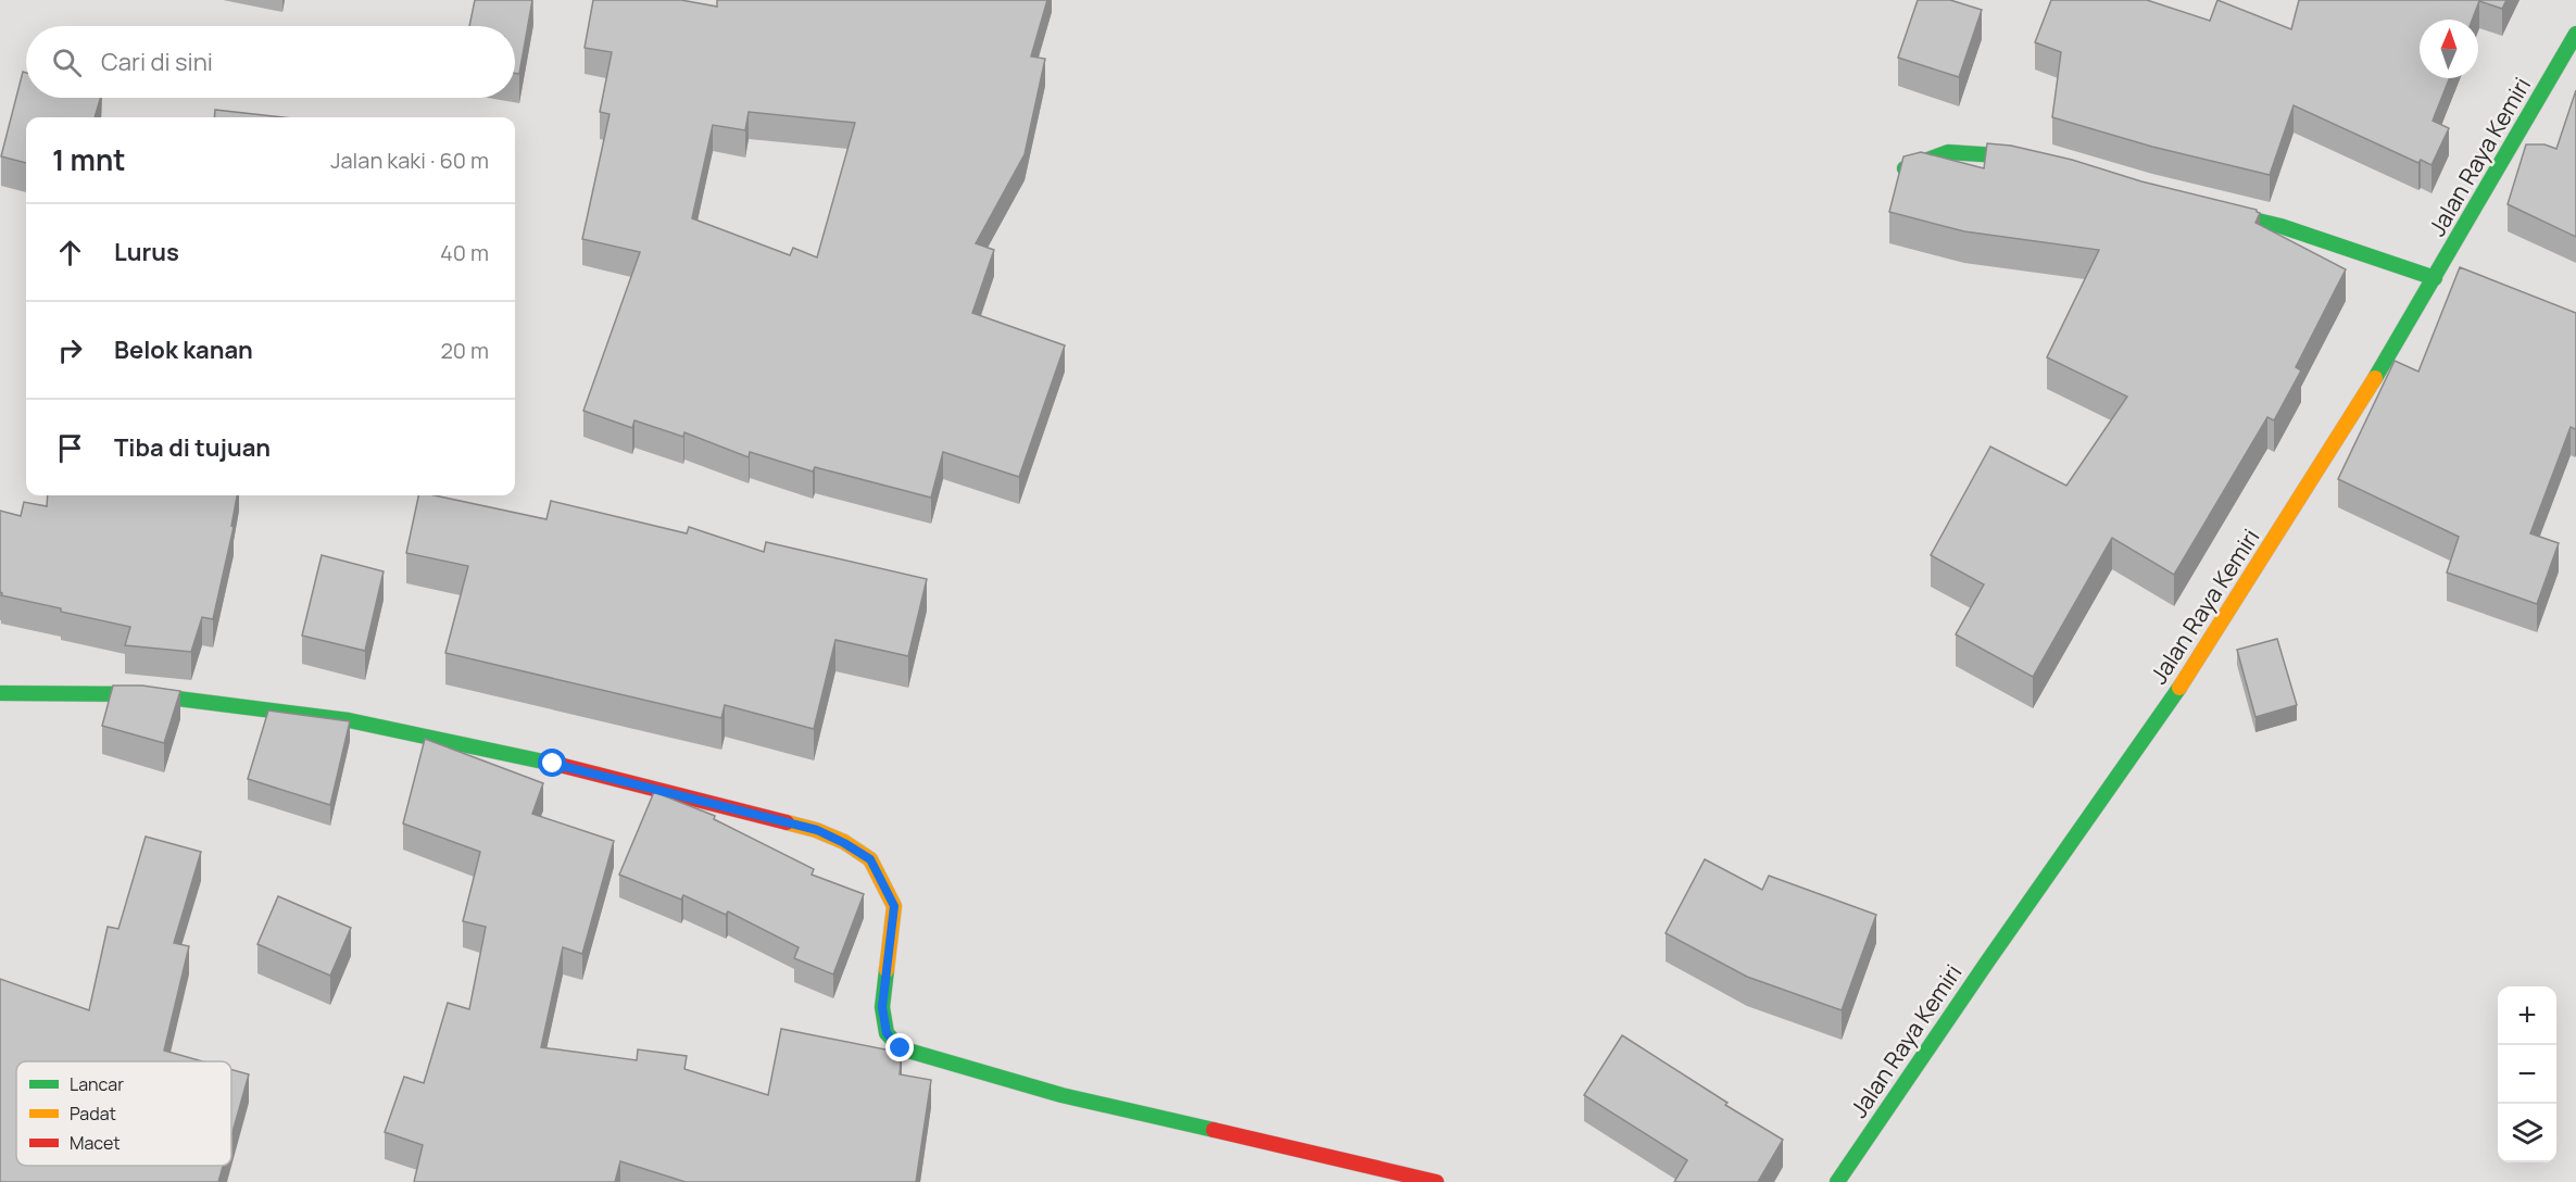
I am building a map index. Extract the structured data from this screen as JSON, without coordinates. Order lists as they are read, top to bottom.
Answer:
{
  "streets": {
    "street": ["Jalan Raya Kemiri"]
  },
  "legend": ["Lancar", "Padat", "Macet"],
  "north": "top",
  "page": {
    "search": "Cari di sini",
    "heading": ["1 mnt", "Jalan kaki · 60 m"],
    "list": [
      ["Lurus", "40 m"],
      ["Belok kanan", "20 m"],
      "Tiba di tujuan"
    ],
    "map_buttons": ["+", "−"]
  }
}
